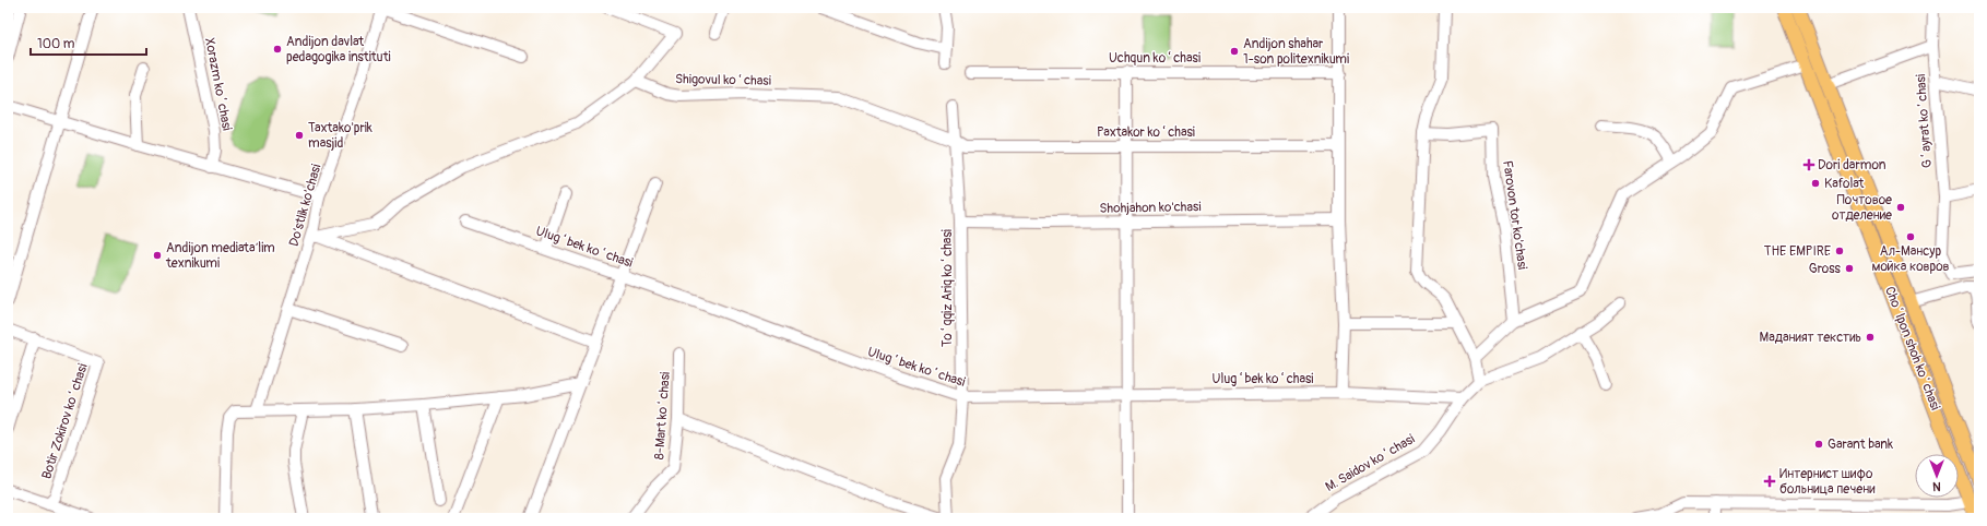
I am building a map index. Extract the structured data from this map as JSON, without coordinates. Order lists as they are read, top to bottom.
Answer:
{
  "streets": {
    "main road": ["Choʻlpon shoh koʻchasi"],
    "street": [
      "Uchqun koʻchasi",
      "Shigovul koʻchasi",
      "Xorazm koʻchasi",
      "Gʻayrat koʻchasi",
      "Paxtakor koʻchasi",
      "Do'stlik ko'chasi",
      "Shohjahon ko'chasi",
      "Farovon tor ko'chasi",
      "Ulugʻbek koʻchasi",
      "Toʻqqiz Ariq koʻchasi",
      "8-Mart koʻchasi",
      "Botir Zokirov koʻchasi",
      "M. Saidov koʻchasi"
    ]
  },
  "crossings": [
    ["Shigovul koʻchasi", "Paxtakor koʻchasi"],
    ["Shigovul koʻchasi", "Toʻqqiz Ariq koʻchasi"],
    ["Paxtakor koʻchasi", "Toʻqqiz Ariq koʻchasi"],
    ["Shohjahon ko'chasi", "Toʻqqiz Ariq koʻchasi"],
    ["Ulugʻbek koʻchasi", "Toʻqqiz Ariq koʻchasi"],
    ["Ulugʻbek koʻchasi", "M. Saidov koʻchasi"]
  ],
  "places": {
    "other": [
      "Andijon davlat pedagogika instituti",
      "Andijon shahar 1-son politexnikumi",
      "Taxtako'prik masjid",
      "Kafolat",
      "Почтовое отделение",
      "Ал-Мансур мойка ковров",
      "THE EMPIRE",
      "Andijon mediataʼlim texnikumi",
      "Gross",
      "Маданият текстиь",
      "Garant bank"
    ],
    "health": ["Dori darmon", "Интернист шифо больница печени"]
  },
  "scale_bar": "100 m",
  "north": "bottom"
}
